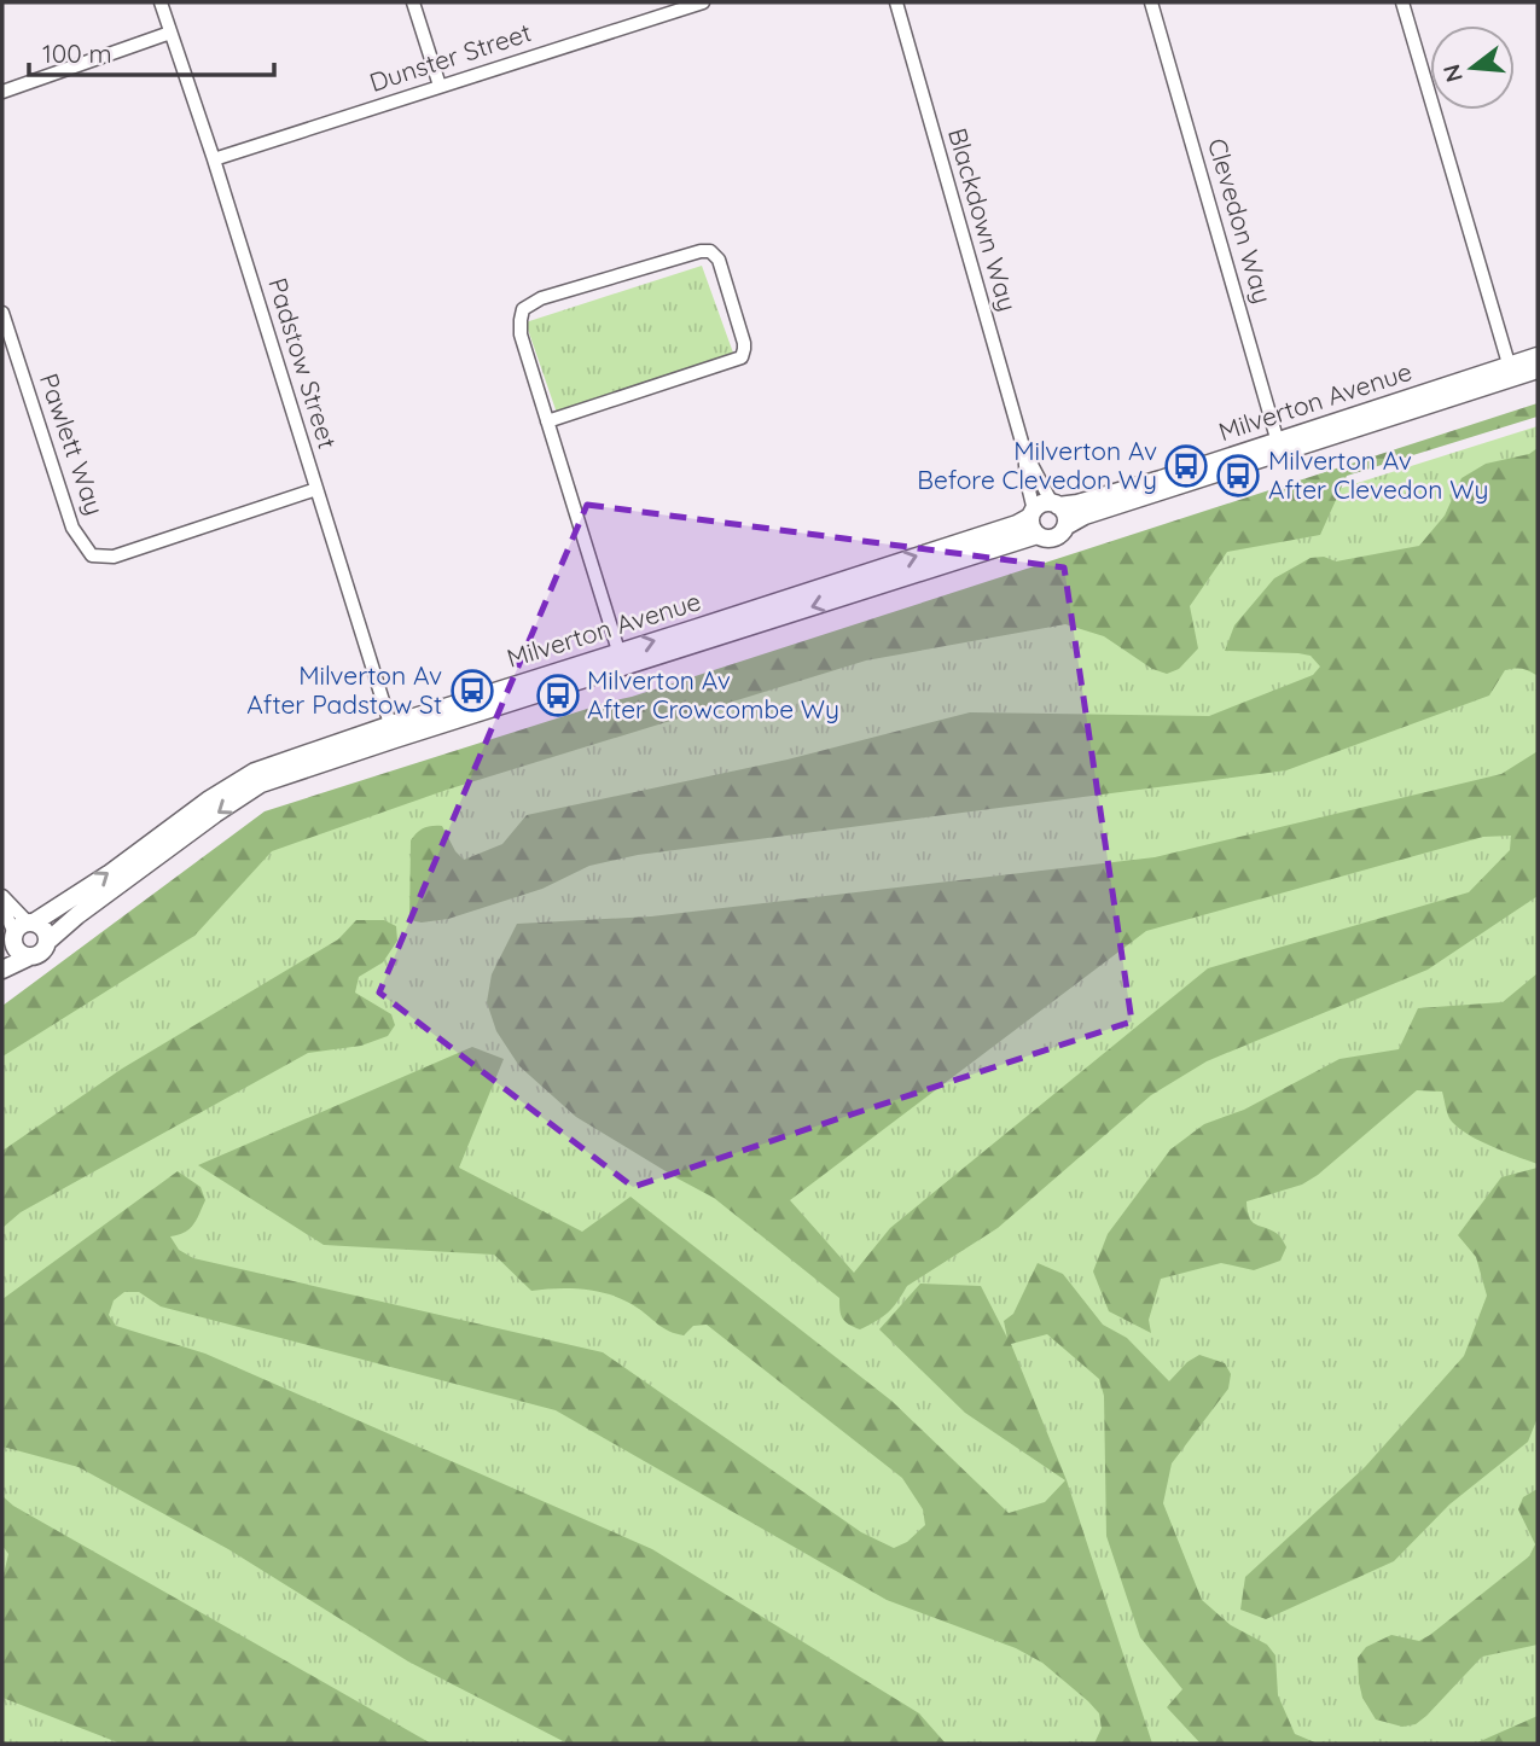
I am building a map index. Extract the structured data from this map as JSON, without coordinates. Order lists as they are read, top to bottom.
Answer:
{
  "streets": {
    "street": [
      "Dunster Street",
      "Blackdown Way",
      "Clevedon Way",
      "Padstow Street",
      "Milverton Avenue",
      "Pawlett Way"
    ]
  },
  "crossings": [
    ["Dunster Street", "Padstow Street"],
    ["Blackdown Way", "Milverton Avenue"],
    ["Clevedon Way", "Milverton Avenue"],
    ["Padstow Street", "Milverton Avenue"],
    ["Padstow Street", "Pawlett Way"]
  ],
  "places": {
    "bus stop": [
      "Milverton Av Before Clevedon Wy",
      "Milverton Av After Clevedon Wy",
      "Milverton Av After Padstow St",
      "Milverton Av After Crowcombe Wy"
    ]
  },
  "scale_bar": "100 m",
  "north": "left"
}
